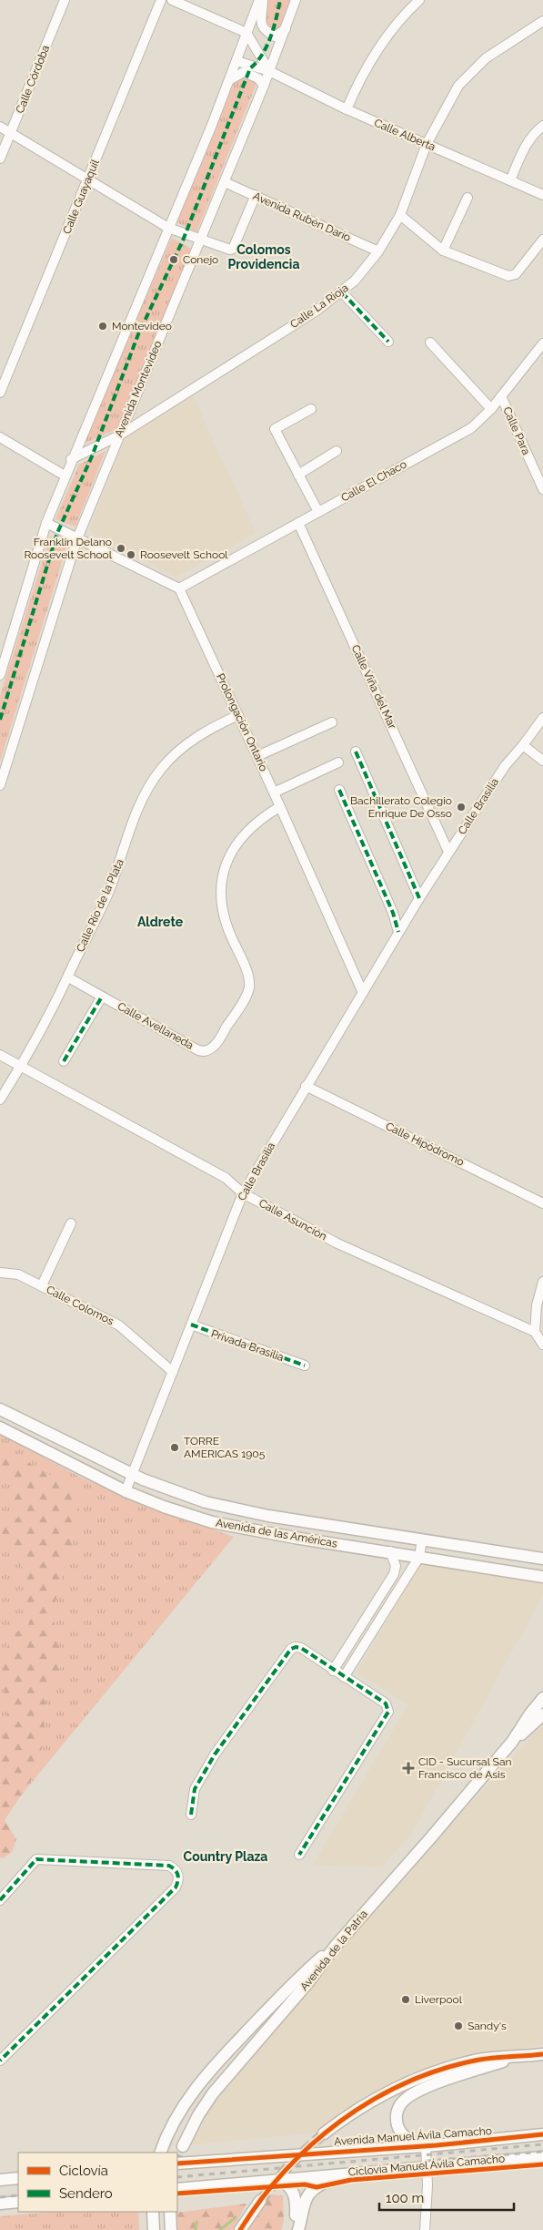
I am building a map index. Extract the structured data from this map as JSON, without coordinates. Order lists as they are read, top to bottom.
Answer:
{
  "streets": {
    "main road": ["Avenida de las Américas", "Avenida de la Patria", "Avenida Manuel Ávila Camacho"],
    "street": [
      "Calle Córdoba",
      "Calle Alberta",
      "Calle Guayaquil",
      "Avenida Rubén Darío",
      "Calle La Rioja",
      "Avenida Montevideo",
      "Calle Para",
      "Calle El Chaco",
      "Calle Viña del Mar",
      "Prolongación Ontario",
      "Calle Brasilia",
      "Calle Río de la Plata",
      "Calle Avellaneda",
      "Calle Hipódromo",
      "Calle Asunción",
      "Calle Colomos",
      "Privada Brasilia"
    ],
    "cycle path": ["Ciclovia Manuel Ávila Camacho"]
  },
  "crossings": [
    ["Calle Alberta", "Calle La Rioja"],
    ["Calle Alberta", "Avenida Montevideo"],
    ["Avenida Rubén Darío", "Calle La Rioja"],
    ["Avenida Rubén Darío", "Avenida Montevideo"],
    ["Calle La Rioja", "Avenida Montevideo"],
    ["Calle Para", "Calle El Chaco"],
    ["Calle El Chaco", "Calle Viña del Mar"],
    ["Calle El Chaco", "Prolongación Ontario"],
    ["Calle Viña del Mar", "Calle Brasilia"],
    ["Prolongación Ontario", "Calle Brasilia"],
    ["Prolongación Ontario", "Calle Río de la Plata"],
    ["Prolongación Ontario", "Calle Avellaneda"],
    ["Calle Brasilia", "Calle Hipódromo"],
    ["Calle Brasilia", "Calle Asunción"],
    ["Calle Brasilia", "Calle Colomos"],
    ["Calle Brasilia", "Privada Brasilia"],
    ["Calle Brasilia", "Avenida de las Américas"],
    ["Calle Río de la Plata", "Calle Avellaneda"],
    ["Calle Río de la Plata", "Calle Asunción"]
  ],
  "districts": ["Colomos Providencia", "Aldrete", "Country Plaza"],
  "places": {
    "other": [
      "Conejo",
      "Montevideo",
      "Franklin Delano Roosevelt School",
      "Roosevelt School",
      "Bachillerato Colegio Enrique De Osso",
      "TORRE AMERICAS 1905",
      "Liverpool",
      "Sandy's"
    ],
    "health": ["CID - Sucursal San Francisco de Asis"]
  },
  "legend": ["Ciclovía", "Sendero"],
  "scale_bar": "100 m"
}
